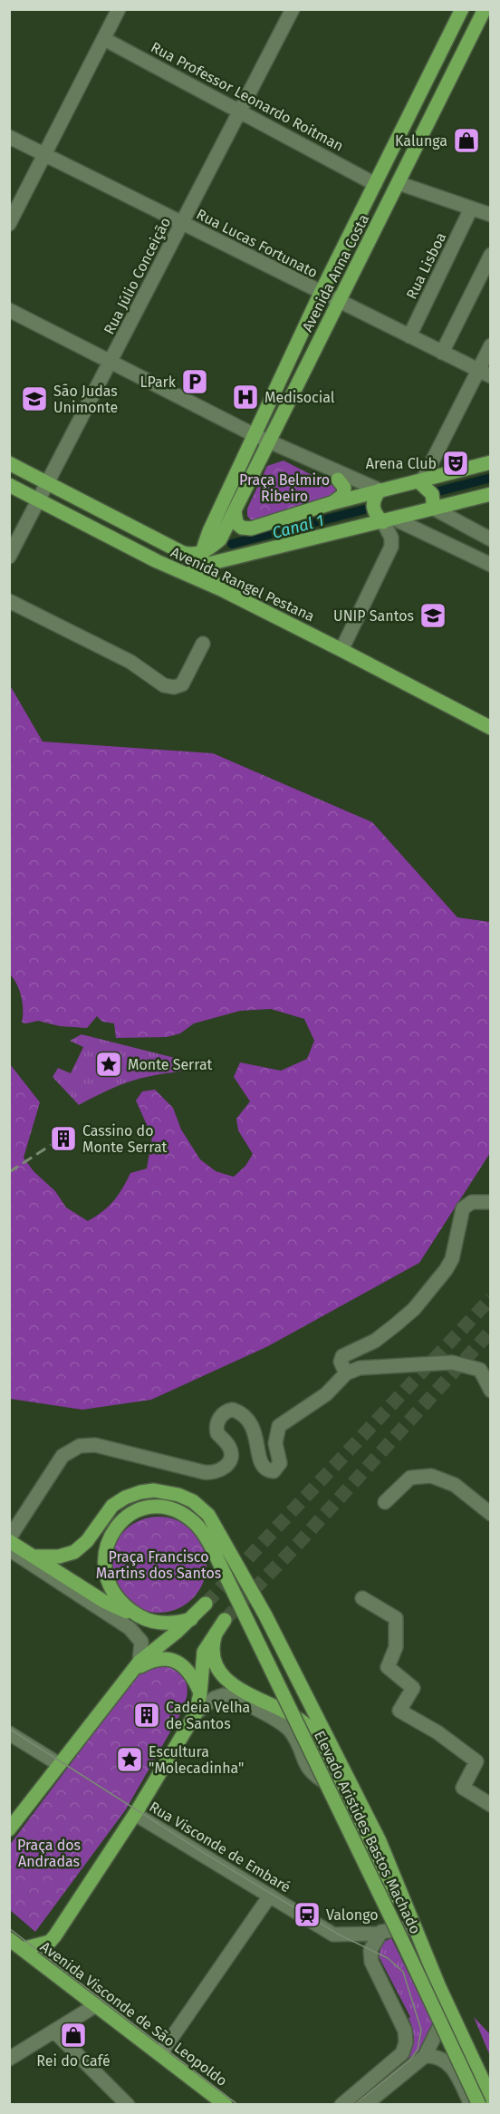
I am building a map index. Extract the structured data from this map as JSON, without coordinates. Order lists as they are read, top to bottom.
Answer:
{
  "streets": {
    "main road": [
      "Avenida Anna Costa",
      "Avenida Rangel Pestana",
      "Elevado Aristides Bastos Machado",
      "Avenida Visconde de São Leopoldo"
    ],
    "street": [
      "Rua Professor Leonardo Roitman",
      "Rua Lucas Fortunato",
      "Rua Lisboa",
      "Rua Júlio Conceição",
      "Rua Visconde de Embaré"
    ]
  },
  "crossings": [
    ["Rua Professor Leonardo Roitman", "Avenida Anna Costa"],
    ["Rua Professor Leonardo Roitman", "Rua Júlio Conceição"],
    ["Rua Lucas Fortunato", "Rua Lisboa"],
    ["Rua Lucas Fortunato", "Avenida Anna Costa"],
    ["Rua Lucas Fortunato", "Rua Júlio Conceição"],
    ["Rua Júlio Conceição", "Avenida Rangel Pestana"]
  ],
  "water": ["Canal 1"],
  "parks": ["Praça Belmiro Ribeiro", "Praça Francisco Martins dos Santos", "Praça dos Andradas"],
  "places": {
    "shop": ["Kalunga", "Rei do Café"],
    "parking": ["LPark"],
    "hospital": ["Medisocial"],
    "school or university": ["São Judas Unimonte", "UNIP Santos"],
    "theatre": ["Arena Club"],
    "place": ["Monte Serrat", "Escultura \"Molecadinha\""],
    "building": ["Cassino do Monte Serrat", "Cadeia Velha de Santos"],
    "station": ["Valongo"]
  }
}
